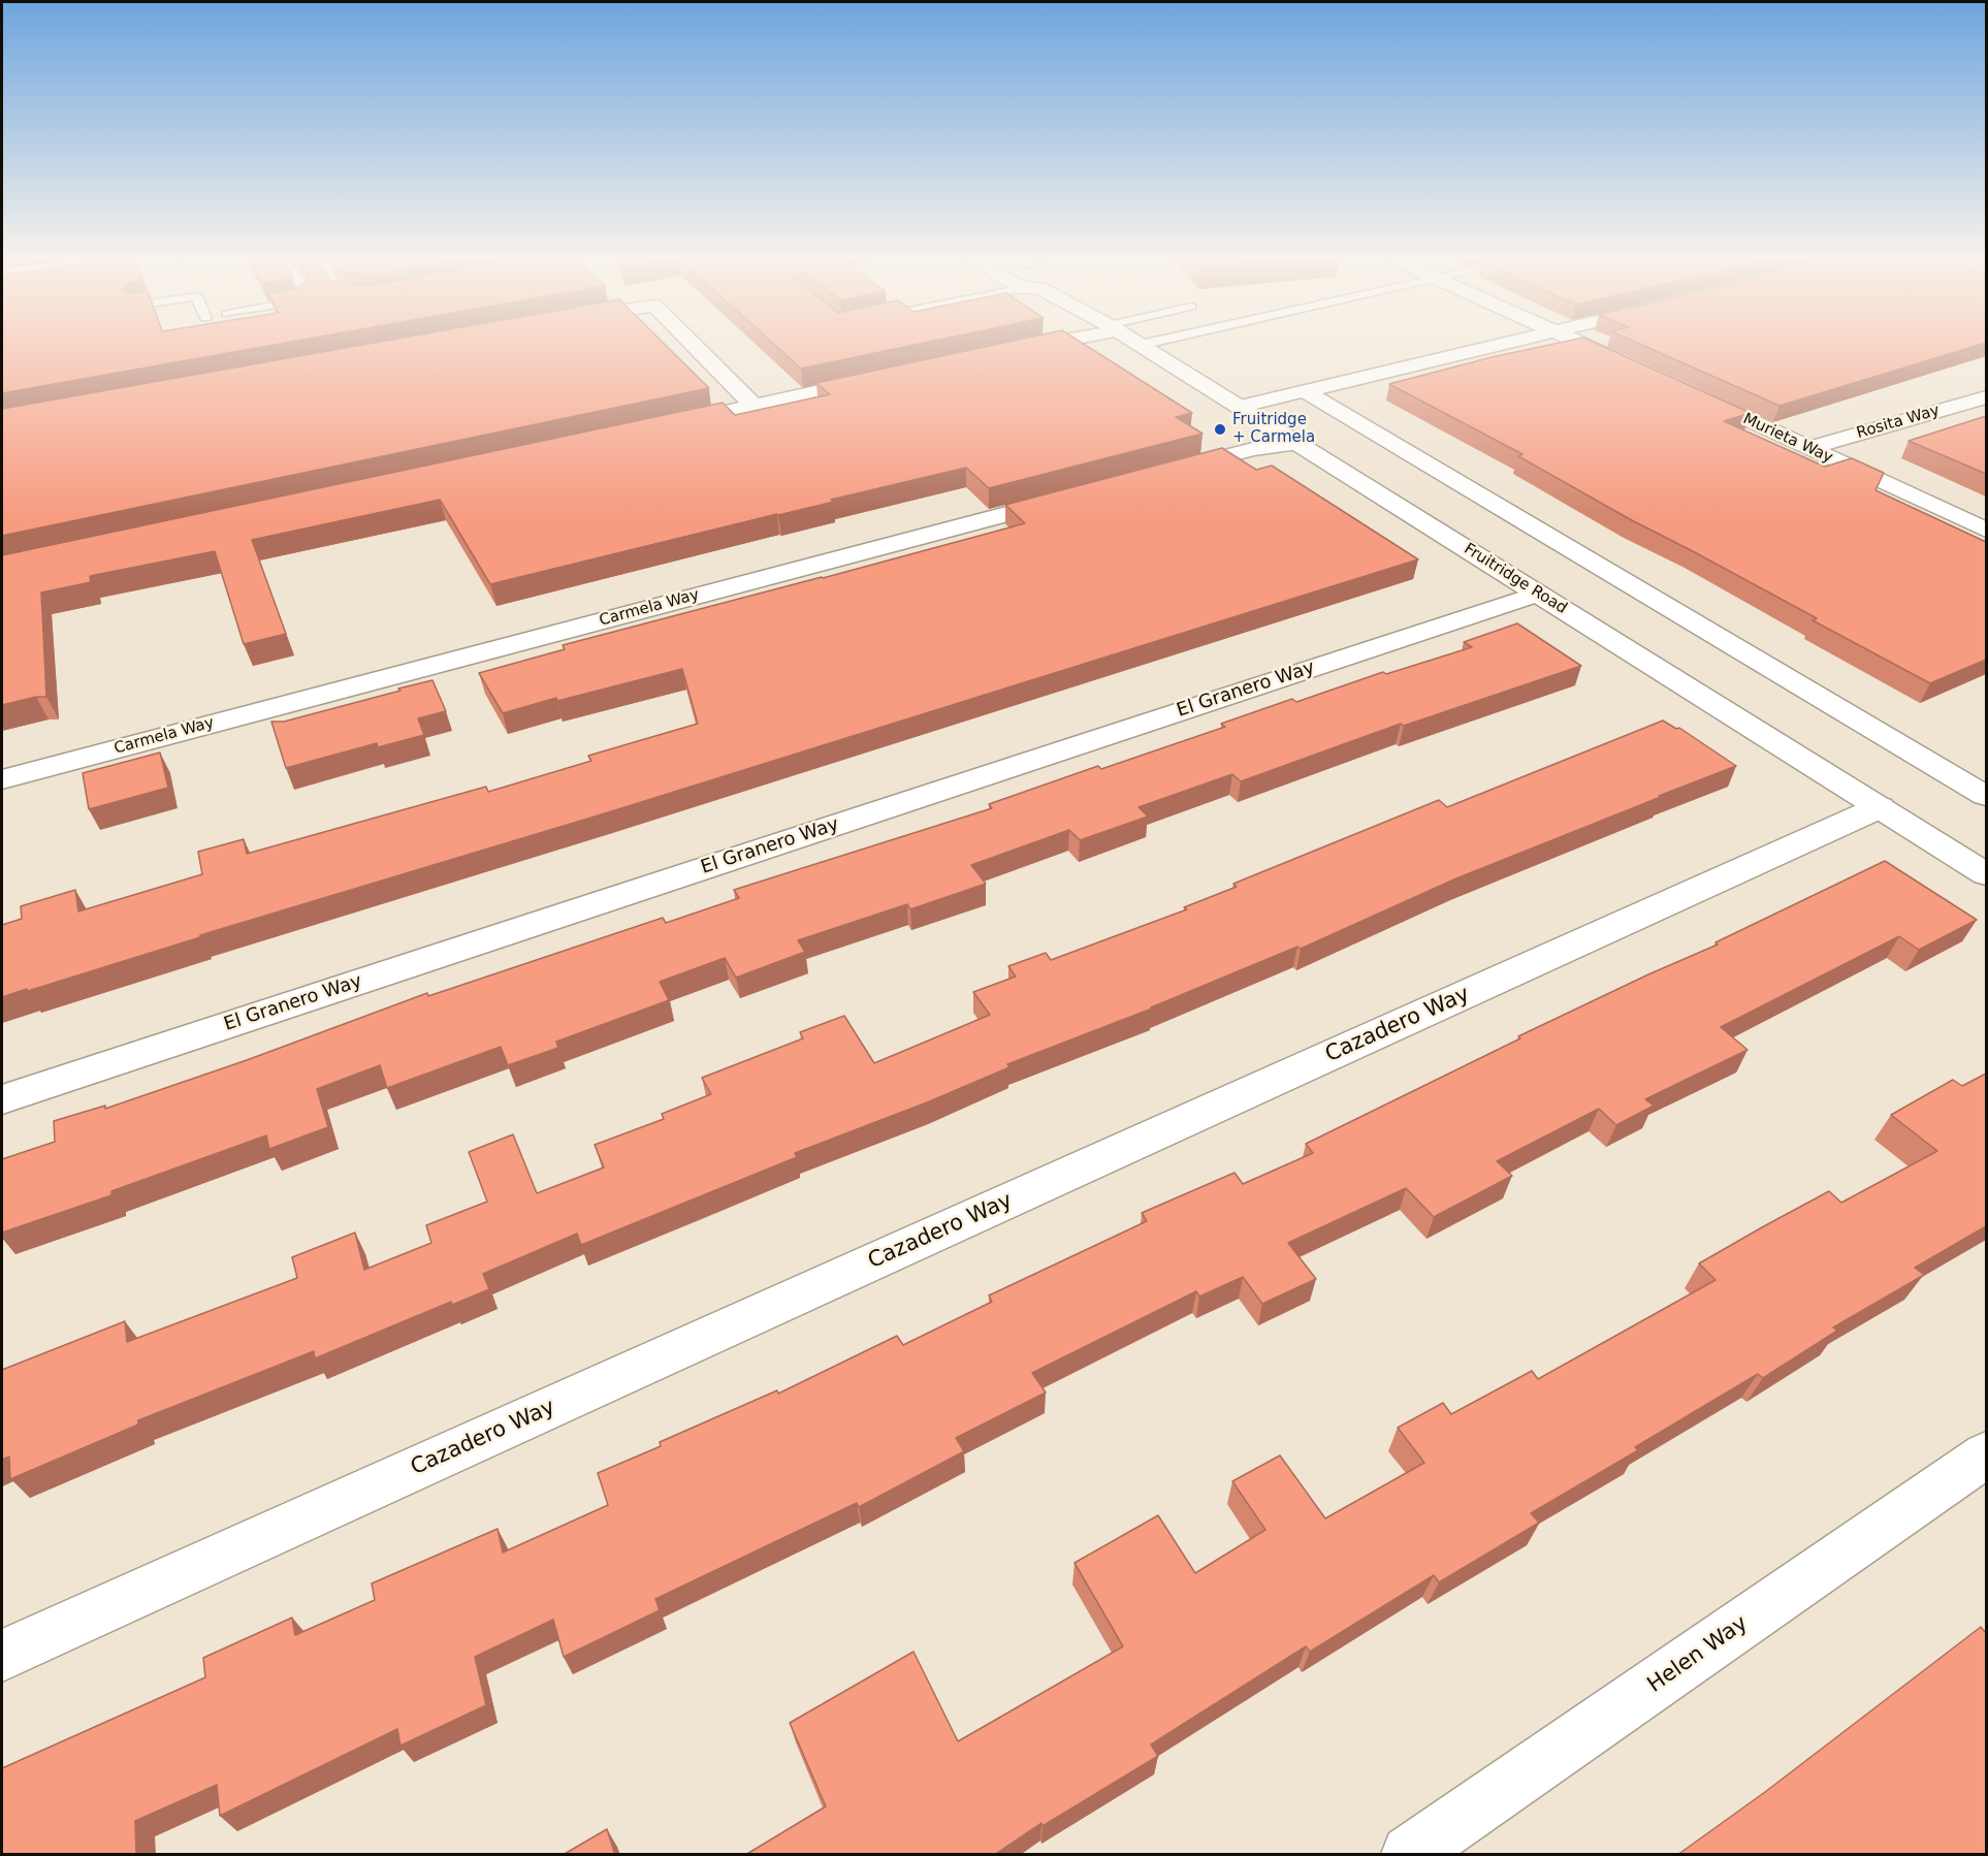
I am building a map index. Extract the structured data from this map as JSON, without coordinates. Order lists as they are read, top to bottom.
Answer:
{
  "streets": {
    "street": [
      "Rosita Way",
      "Murieta Way",
      "Fruitridge Road",
      "Carmela Way",
      "El Granero Way",
      "Cazadero Way",
      "Helen Way"
    ]
  },
  "crossings": [
    ["Rosita Way", "Murieta Way"],
    ["Fruitridge Road", "El Granero Way"],
    ["Fruitridge Road", "Cazadero Way"]
  ],
  "places": ["Fruitridge + Carmela"]
}
